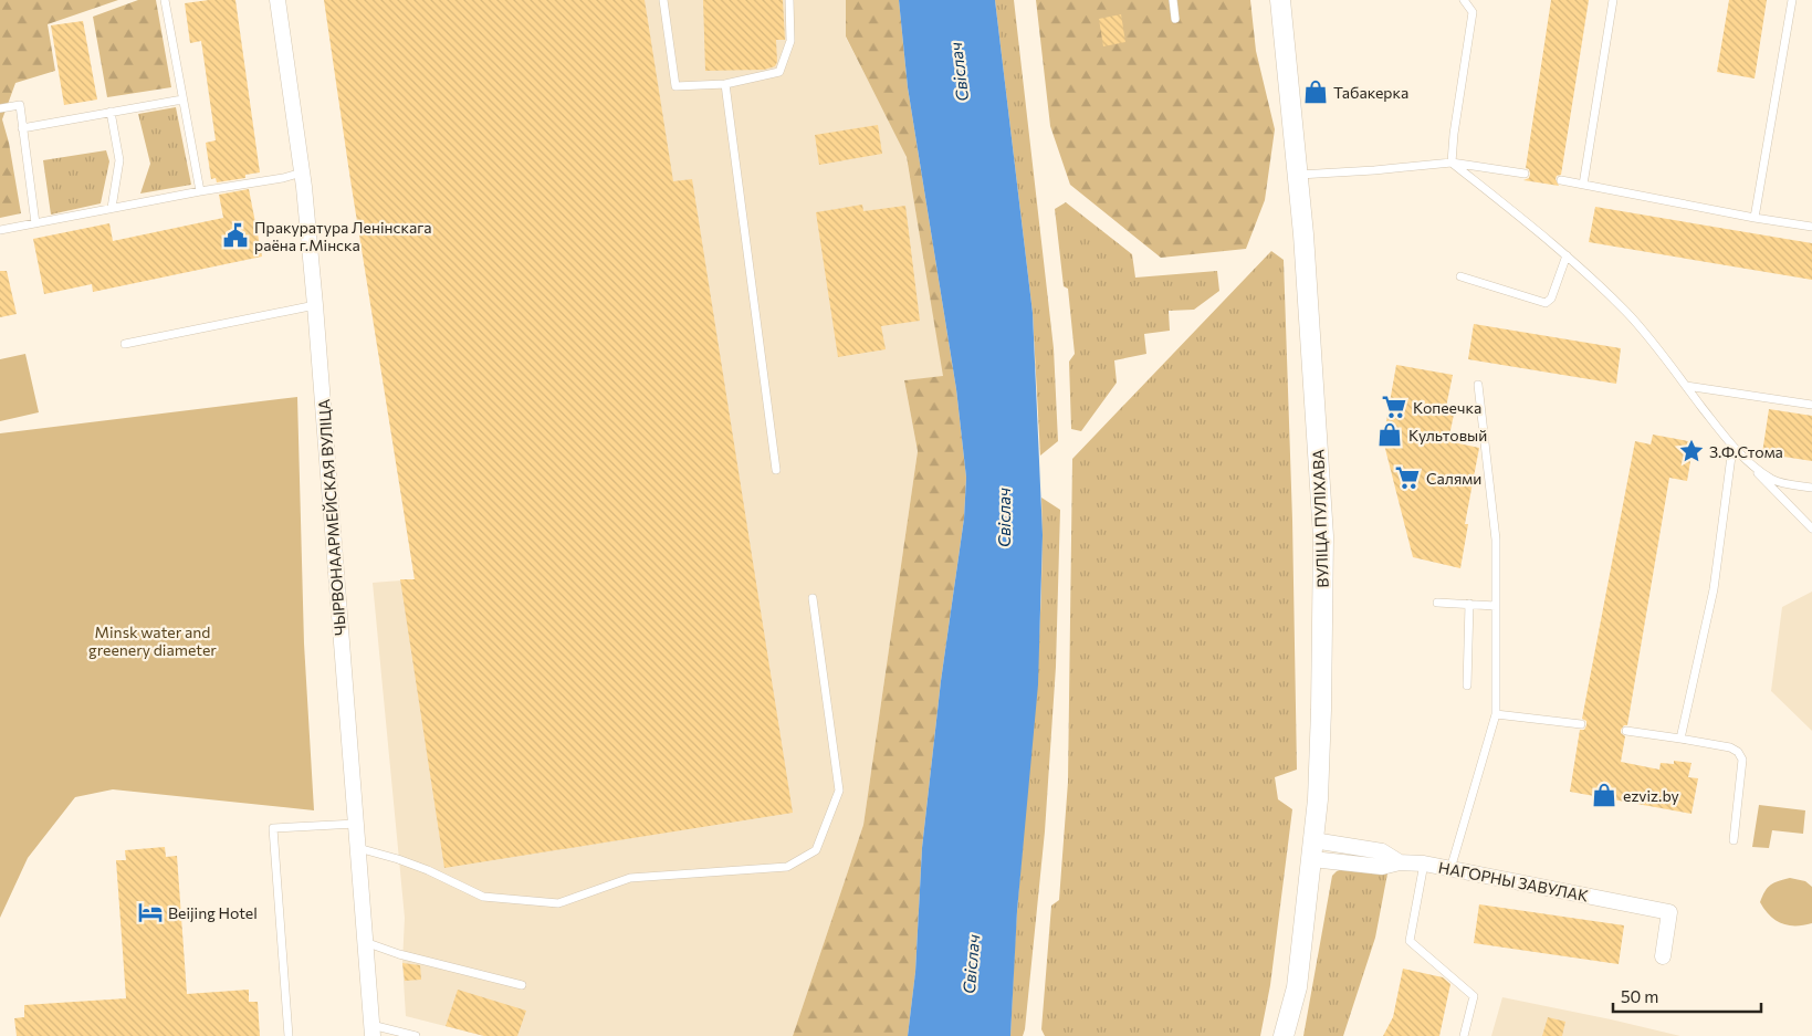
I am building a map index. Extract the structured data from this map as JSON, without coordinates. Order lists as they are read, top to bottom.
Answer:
{
  "streets": {
    "street": ["ЧЫРВОНААРМЕЙСКАЯ ВУЛІЦА", "ВУЛІЦА ПУЛІХАВА", "НАГОРНЫ ЗАВУЛАК"]
  },
  "crossings": [
    ["ВУЛІЦА ПУЛІХАВА", "НАГОРНЫ ЗАВУЛАК"]
  ],
  "water": ["Свіслач"],
  "parks": ["Minsk water and greenery diameter"],
  "places": {
    "shop": ["Табакерка", "Культовый", "ezviz.by"],
    "public building": ["Пракуратура Ленінскага раёна г.Мінска"],
    "supermarket": ["Копеечка", "Салями"],
    "place": ["З.Ф.Стома"],
    "hotel": ["Beijing Hotel"]
  },
  "scale_bar": "50 m"
}
